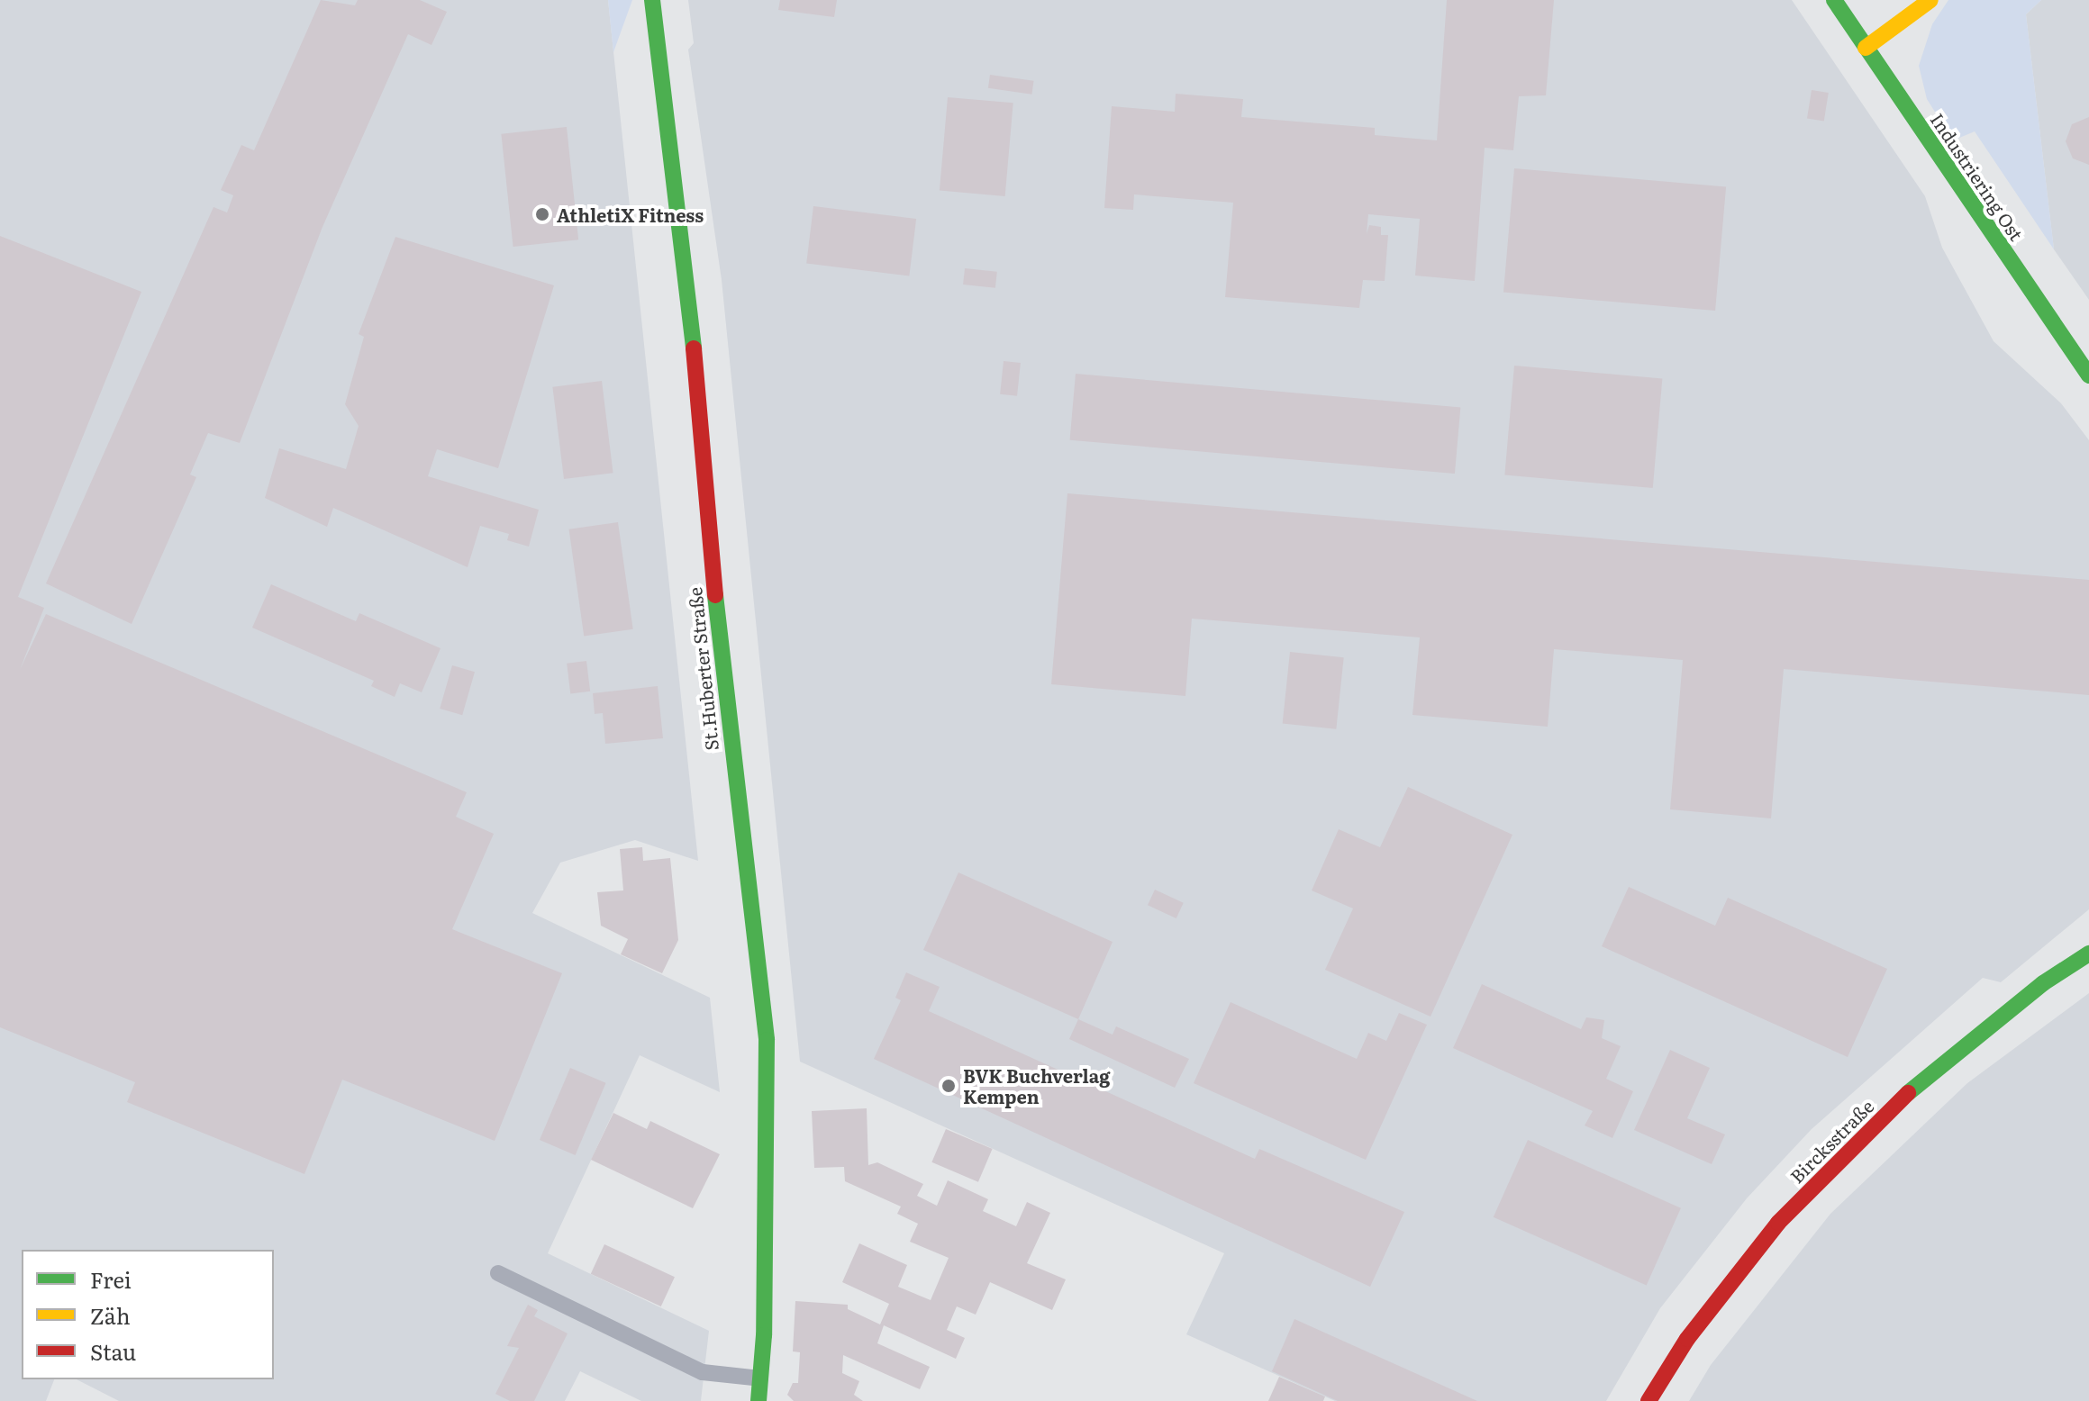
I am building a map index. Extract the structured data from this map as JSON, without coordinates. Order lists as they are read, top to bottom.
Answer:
{
  "streets": {
    "street": ["Industriering Ost", "St.Huberter Straße", "Bircksstraße"]
  },
  "places": ["AthletiX Fitness", "BVK Buchverlag Kempen"],
  "legend": ["Frei", "Zäh", "Stau"]
}
